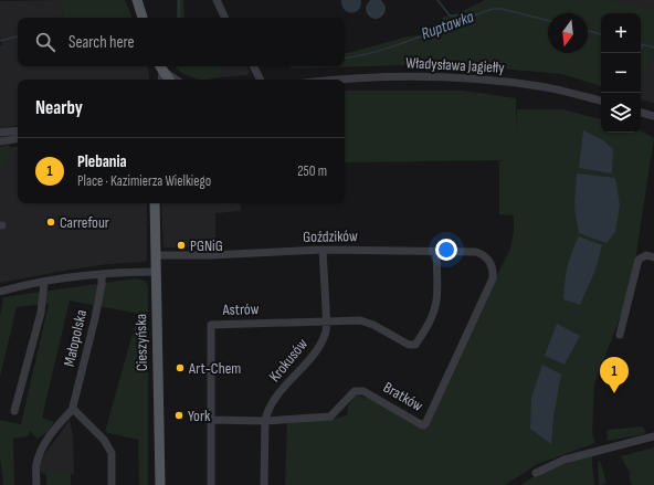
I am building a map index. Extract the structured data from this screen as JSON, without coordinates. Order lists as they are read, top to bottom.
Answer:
{
  "streets": {
    "main road": ["Cieszyńska"],
    "street": [
      "Władysława Jagiełły",
      "Goździków",
      "Astrów",
      "Małopolska",
      "Krokusów",
      "Bratków"
    ]
  },
  "crossings": [
    ["Goździków", "Cieszyńska"],
    ["Goździków", "Krokusów"],
    ["Goździków", "Bratków"],
    ["Astrów", "Krokusów"],
    ["Astrów", "Bratków"],
    ["Krokusów", "Bratków"]
  ],
  "water": ["Ruptawka"],
  "places": [
    "Carrefour",
    "PGNiG",
    "Art-Chem",
    "York"
  ],
  "north": "bottom",
  "page": {
    "map_buttons": ["+", "−"],
    "search": "Search here",
    "heading": "Nearby",
    "list": [
      {
        "mark": "1",
        "name": "Plebania",
        "note": "Place · Kazimierza Wielkiego",
        "value": "250 m"
      }
    ],
    "pins": "1"
  }
}
